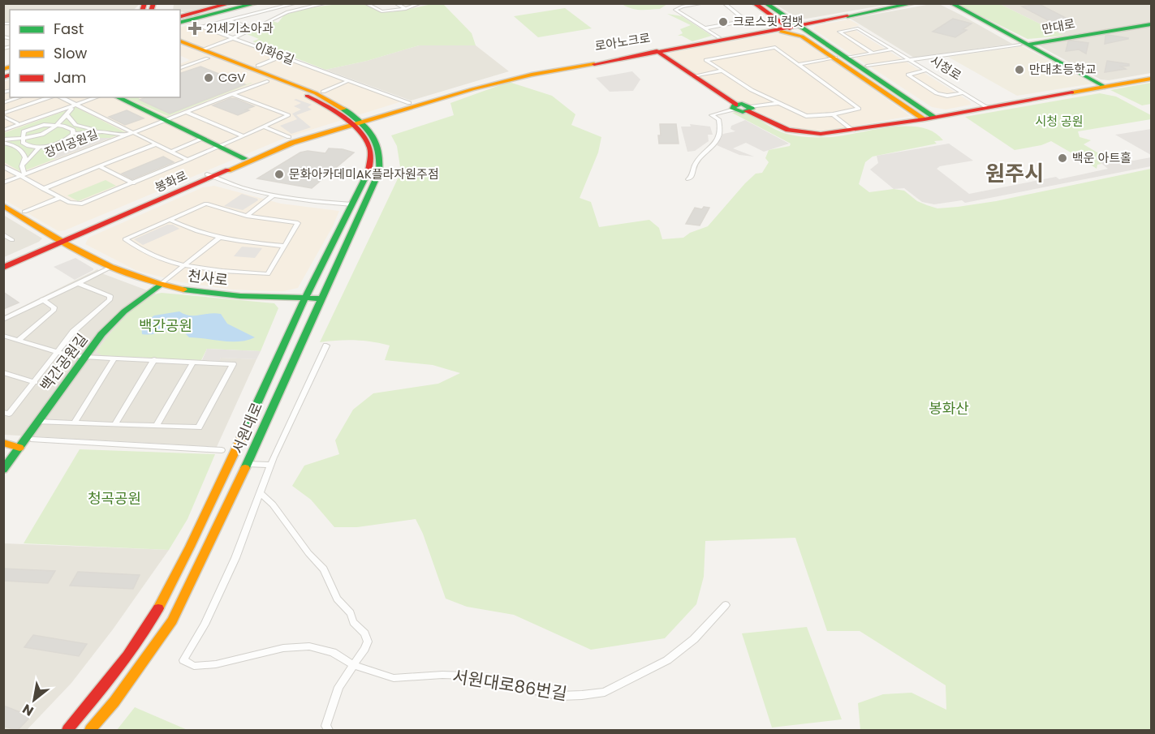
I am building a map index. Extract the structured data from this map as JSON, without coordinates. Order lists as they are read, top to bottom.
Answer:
{
  "streets": {
    "street": [
      "만대로",
      "로아노크로",
      "이화6길",
      "시청로",
      "장미공원길",
      "봉화로",
      "천사로",
      "백간공원길",
      "서원대로",
      "서원대로86번길"
    ]
  },
  "crossings": [
    ["로아노크로", "이화6길"],
    ["로아노크로", "봉화로"],
    ["로아노크로", "서원대로"],
    ["봉화로", "천사로"],
    ["봉화로", "서원대로"],
    ["천사로", "백간공원길"],
    ["천사로", "서원대로"]
  ],
  "districts": ["원주시"],
  "parks": [
    "시청 공원",
    "백간공원",
    "봉화산",
    "청곡공원"
  ],
  "places": {
    "other": [
      "크로스핏 컴뱃",
      "만대초등학교",
      "CGV",
      "백운 아트홀",
      "문화아카데미AK플라자원주점"
    ],
    "health": ["21세기소아과"]
  },
  "legend": ["Fast", "Slow", "Jam"],
  "north": "bottom left"
}
